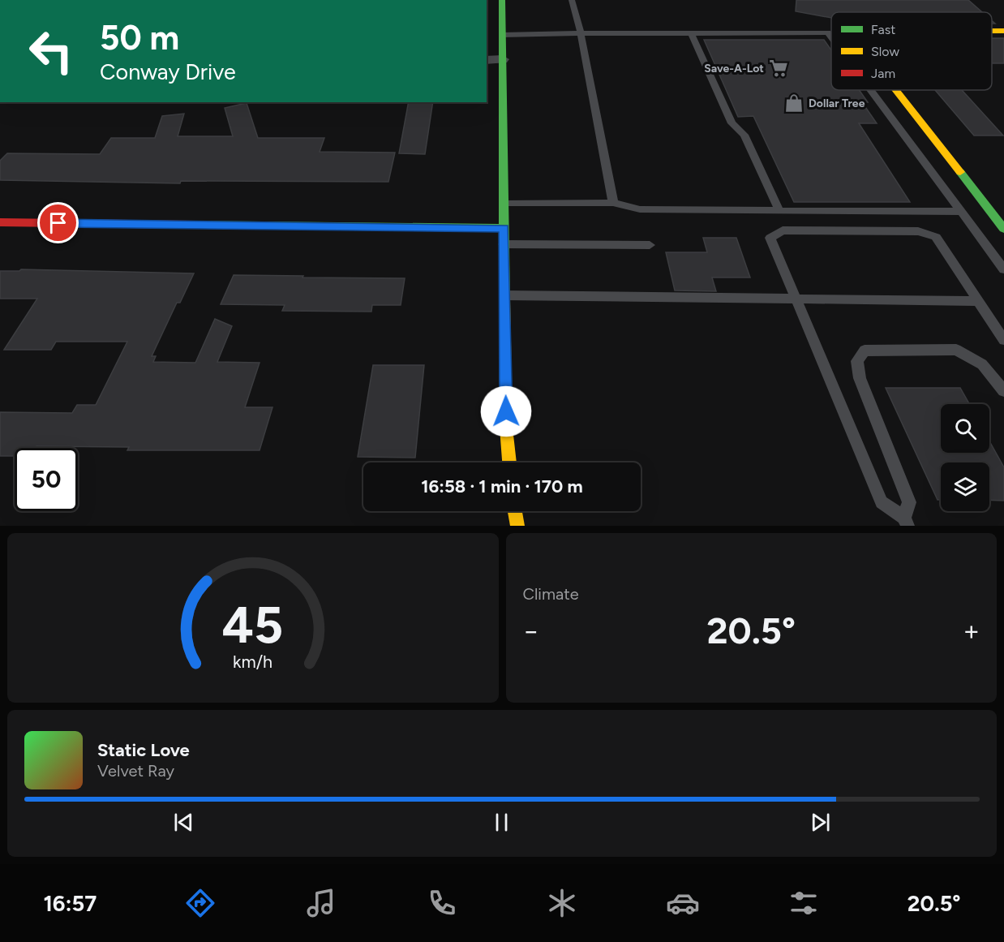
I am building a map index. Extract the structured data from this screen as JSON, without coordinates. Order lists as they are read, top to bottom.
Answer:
{
  "places": {
    "supermarket": ["Save-A-Lot"],
    "shop": ["Dollar Tree"]
  },
  "legend": ["Fast", "Slow", "Jam"],
  "page": {
    "turn": ["50 m", "Conway Drive"],
    "limit": "50",
    "trip": "16:58 · 1 min · 170 m",
    "tile": "Climate",
    "heat": ["−", "20.5°", "+"],
    "song": ["Static Love", "Velvet Ray"],
    "tabs": ["16:57", "20.5°"],
    "gauge": ["45", "km/h"]
  }
}
